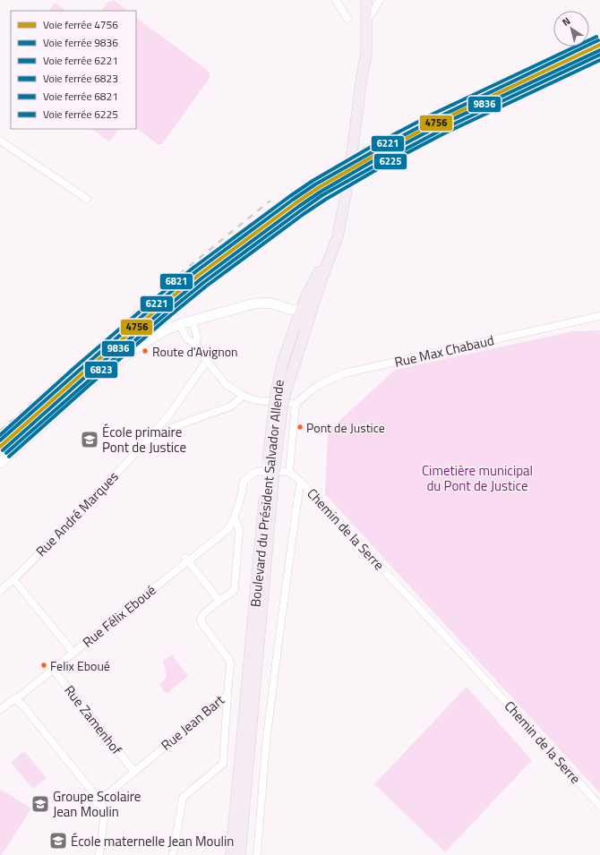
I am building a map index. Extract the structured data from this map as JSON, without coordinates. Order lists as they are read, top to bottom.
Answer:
{
  "streets": {
    "main road": ["Boulevard du Président Salvador Allende"],
    "street": [
      "Rue Max Chabaud",
      "Rue André Marques",
      "Chemin de la Serre",
      "Rue Félix Eboué",
      "Rue Zamenhof",
      "Rue Jean Bart"
    ]
  },
  "crossings": [
    ["Rue Félix Eboué", "Rue Zamenhof"],
    ["Rue Zamenhof", "Rue Jean Bart"]
  ],
  "parks": ["Cimetière municipal du Pont de Justice"],
  "places": {
    "other": ["Route d'Avignon", "Pont de Justice", "Felix Eboué"],
    "school or university": ["École primaire Pont de Justice", "Groupe Scolaire Jean Moulin", "École maternelle Jean Moulin"]
  },
  "lines": [
    "rail line 6821",
    "rail line 6221",
    "rail line 4756",
    "rail line 9836",
    "rail line 6823",
    "rail line 6225"
  ],
  "legend": [
    "Voie ferrée 4756",
    "Voie ferrée 9836",
    "Voie ferrée 6221",
    "Voie ferrée 6823",
    "Voie ferrée 6821",
    "Voie ferrée 6225"
  ],
  "north": "top left"
}
